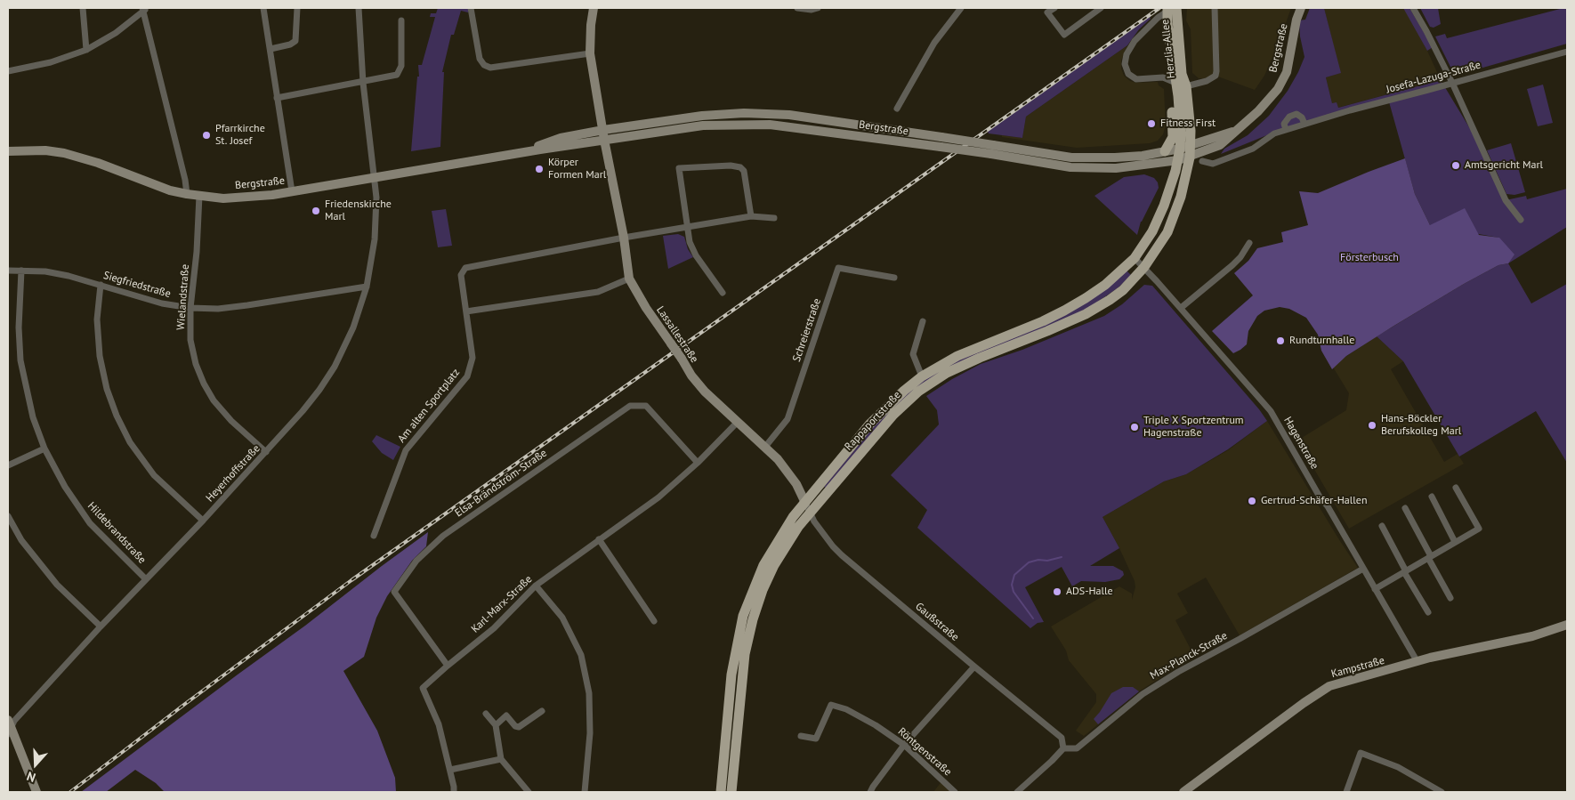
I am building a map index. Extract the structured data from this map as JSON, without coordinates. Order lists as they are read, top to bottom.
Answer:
{
  "streets": {
    "main road": [
      "Bergstraße",
      "Herzlia-Allee",
      "Lassallestraße",
      "Rappaportstraße",
      "Kampstraße"
    ],
    "street": [
      "Josefa-Lazuga-Straße",
      "Siegfriedstraße",
      "Wielandstraße",
      "Schreierstraße",
      "Am alten Sportplatz",
      "Hagenstraße",
      "Heyerhoffstraße",
      "Elsa-Brändström-Straße",
      "Hildebrandstraße",
      "Karl-Marx-Straße",
      "Gaußstraße",
      "Max-Planck-Straße",
      "Röntgenstraße"
    ]
  },
  "crossings": [
    ["Bergstraße", "Herzlia-Allee"],
    ["Bergstraße", "Wielandstraße"],
    ["Bergstraße", "Lassallestraße"],
    ["Bergstraße", "Rappaportstraße"],
    ["Bergstraße", "Heyerhoffstraße"],
    ["Herzlia-Allee", "Rappaportstraße"],
    ["Siegfriedstraße", "Wielandstraße"],
    ["Siegfriedstraße", "Heyerhoffstraße"],
    ["Siegfriedstraße", "Hildebrandstraße"],
    ["Wielandstraße", "Heyerhoffstraße"],
    ["Schreierstraße", "Lassallestraße"],
    ["Lassallestraße", "Am alten Sportplatz"],
    ["Lassallestraße", "Rappaportstraße"],
    ["Lassallestraße", "Karl-Marx-Straße"],
    ["Lassallestraße", "Gaußstraße"],
    ["Rappaportstraße", "Hagenstraße"],
    ["Rappaportstraße", "Gaußstraße"],
    ["Hagenstraße", "Max-Planck-Straße"],
    ["Hagenstraße", "Kampstraße"],
    ["Heyerhoffstraße", "Hildebrandstraße"],
    ["Elsa-Brändström-Straße", "Karl-Marx-Straße"],
    ["Gaußstraße", "Max-Planck-Straße"]
  ],
  "parks": ["Försterbusch"],
  "places": [
    "Fitness First",
    "Pfarrkirche St. Josef",
    "Amtsgericht Marl",
    "Körper Formen Marl",
    "Friedenskirche Marl",
    "Rundturnhalle",
    "Hans-Böckler Berufskolleg Marl",
    "Triple X Sportzentrum Hagenstraße",
    "Gertrud-Schäfer-Hallen",
    "ADS-Halle"
  ],
  "north": "bottom"
}
